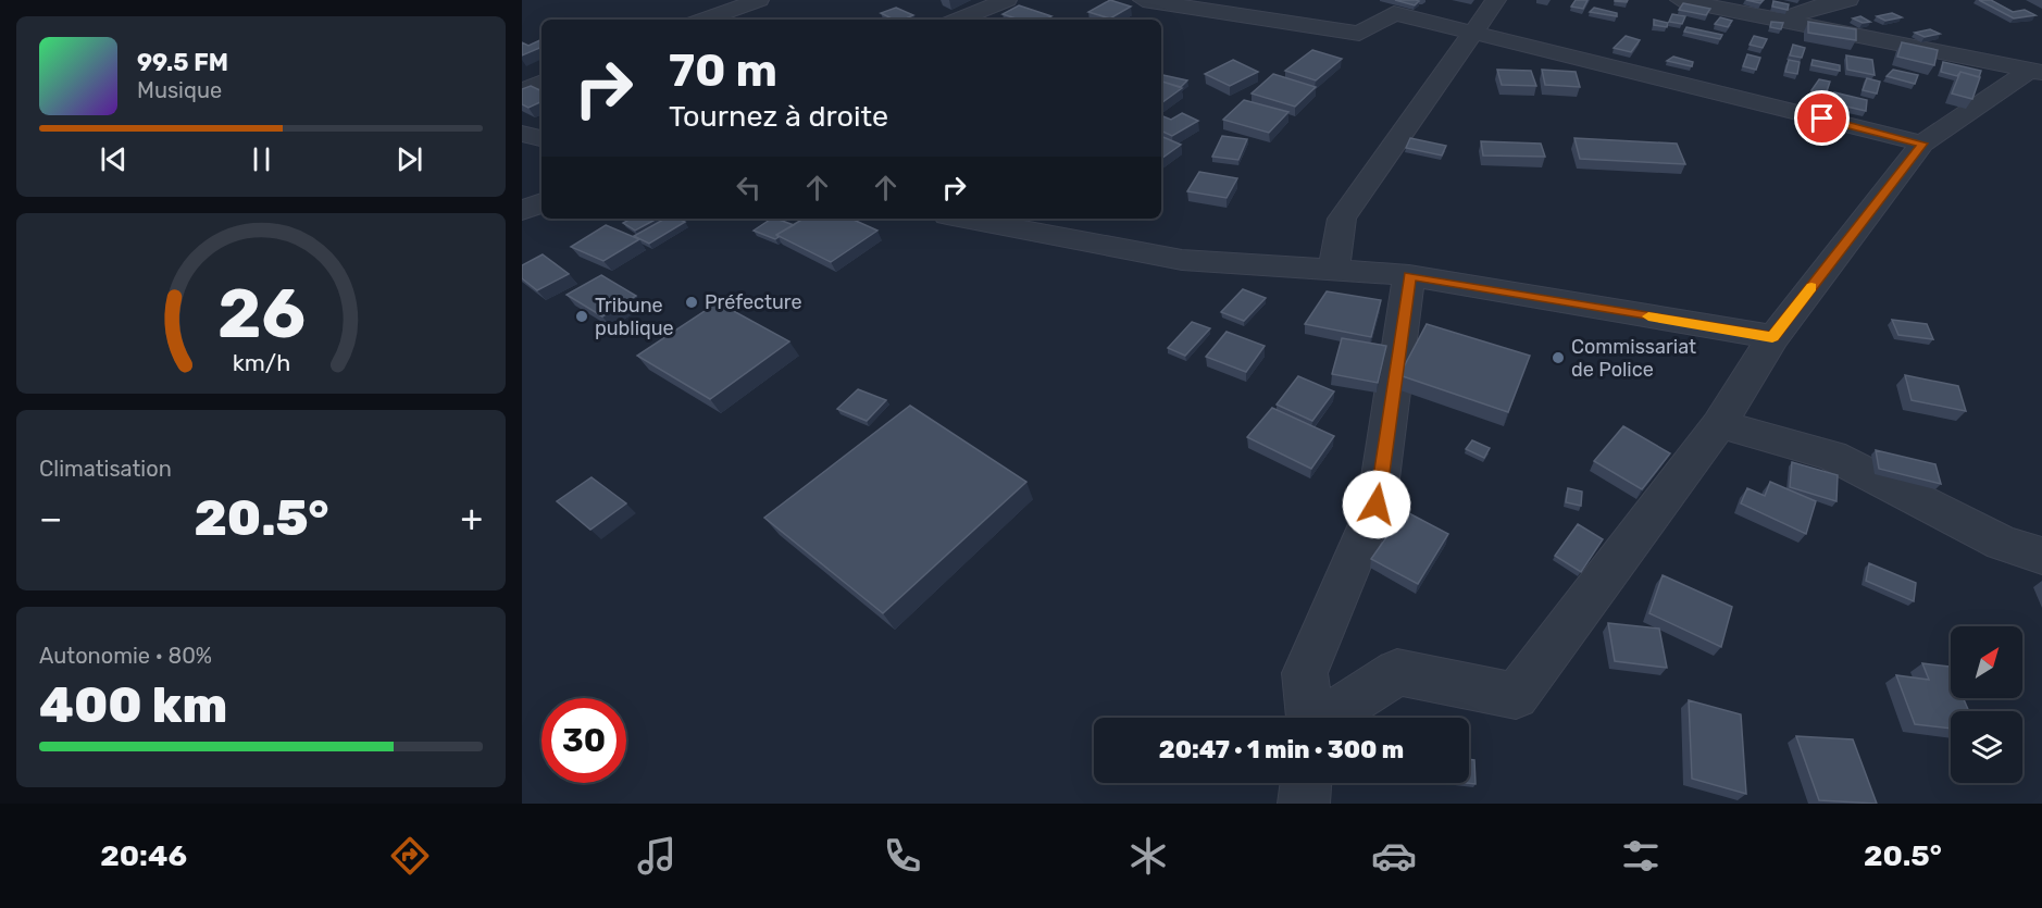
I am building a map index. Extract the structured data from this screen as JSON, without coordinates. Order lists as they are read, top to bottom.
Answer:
{
  "places": ["Préfecture", "Tribune publique", "Commissariat de Police"],
  "north": "top right",
  "page": {
    "turn": ["70 m", "Tournez à droite"],
    "song": ["99.5 FM", "Musique"],
    "tile": [
      "Climatisation",
      ["Autonomie · 80%", "400 km"]
    ],
    "heat": ["−", "20.5°", "+"],
    "limit": "30",
    "trip": "20:47 · 1 min · 300 m",
    "tabs": ["20:46", "20.5°"],
    "gauge": ["26", "km/h"]
  }
}
